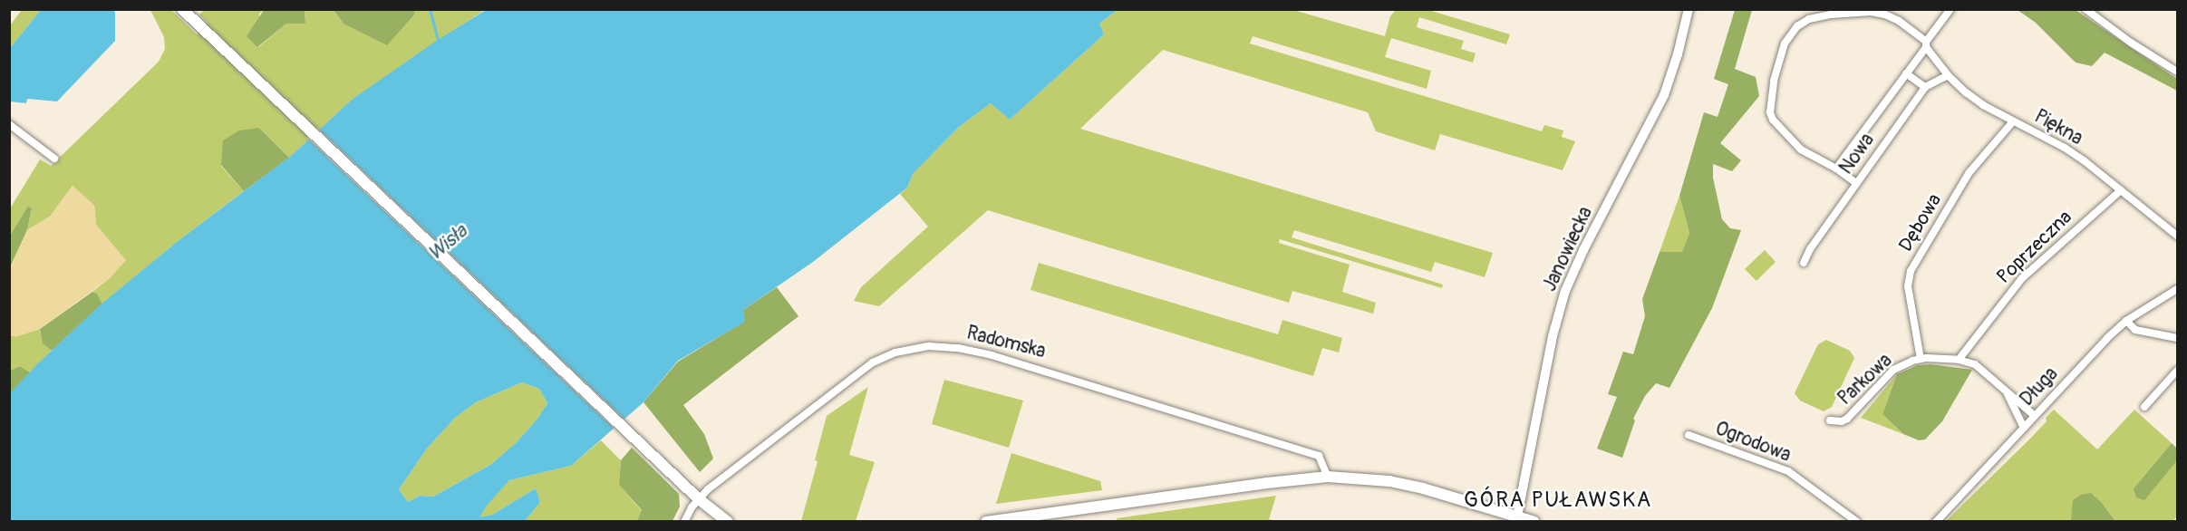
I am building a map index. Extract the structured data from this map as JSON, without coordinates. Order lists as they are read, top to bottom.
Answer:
{
  "streets": {
    "street": [
      "Piękna",
      "Nowa",
      "Dębowa",
      "Poprzeczna",
      "Janowiecka",
      "Radomska",
      "Parkowa",
      "Długa",
      "Ogrodowa"
    ]
  },
  "crossings": [
    ["Piękna", "Nowa"],
    ["Piękna", "Dębowa"],
    ["Piękna", "Poprzeczna"],
    ["Dębowa", "Parkowa"],
    ["Poprzeczna", "Parkowa"],
    ["Parkowa", "Długa"]
  ],
  "districts": ["GÓRA PUŁAWSKA"],
  "water": ["Wisła"]
}
